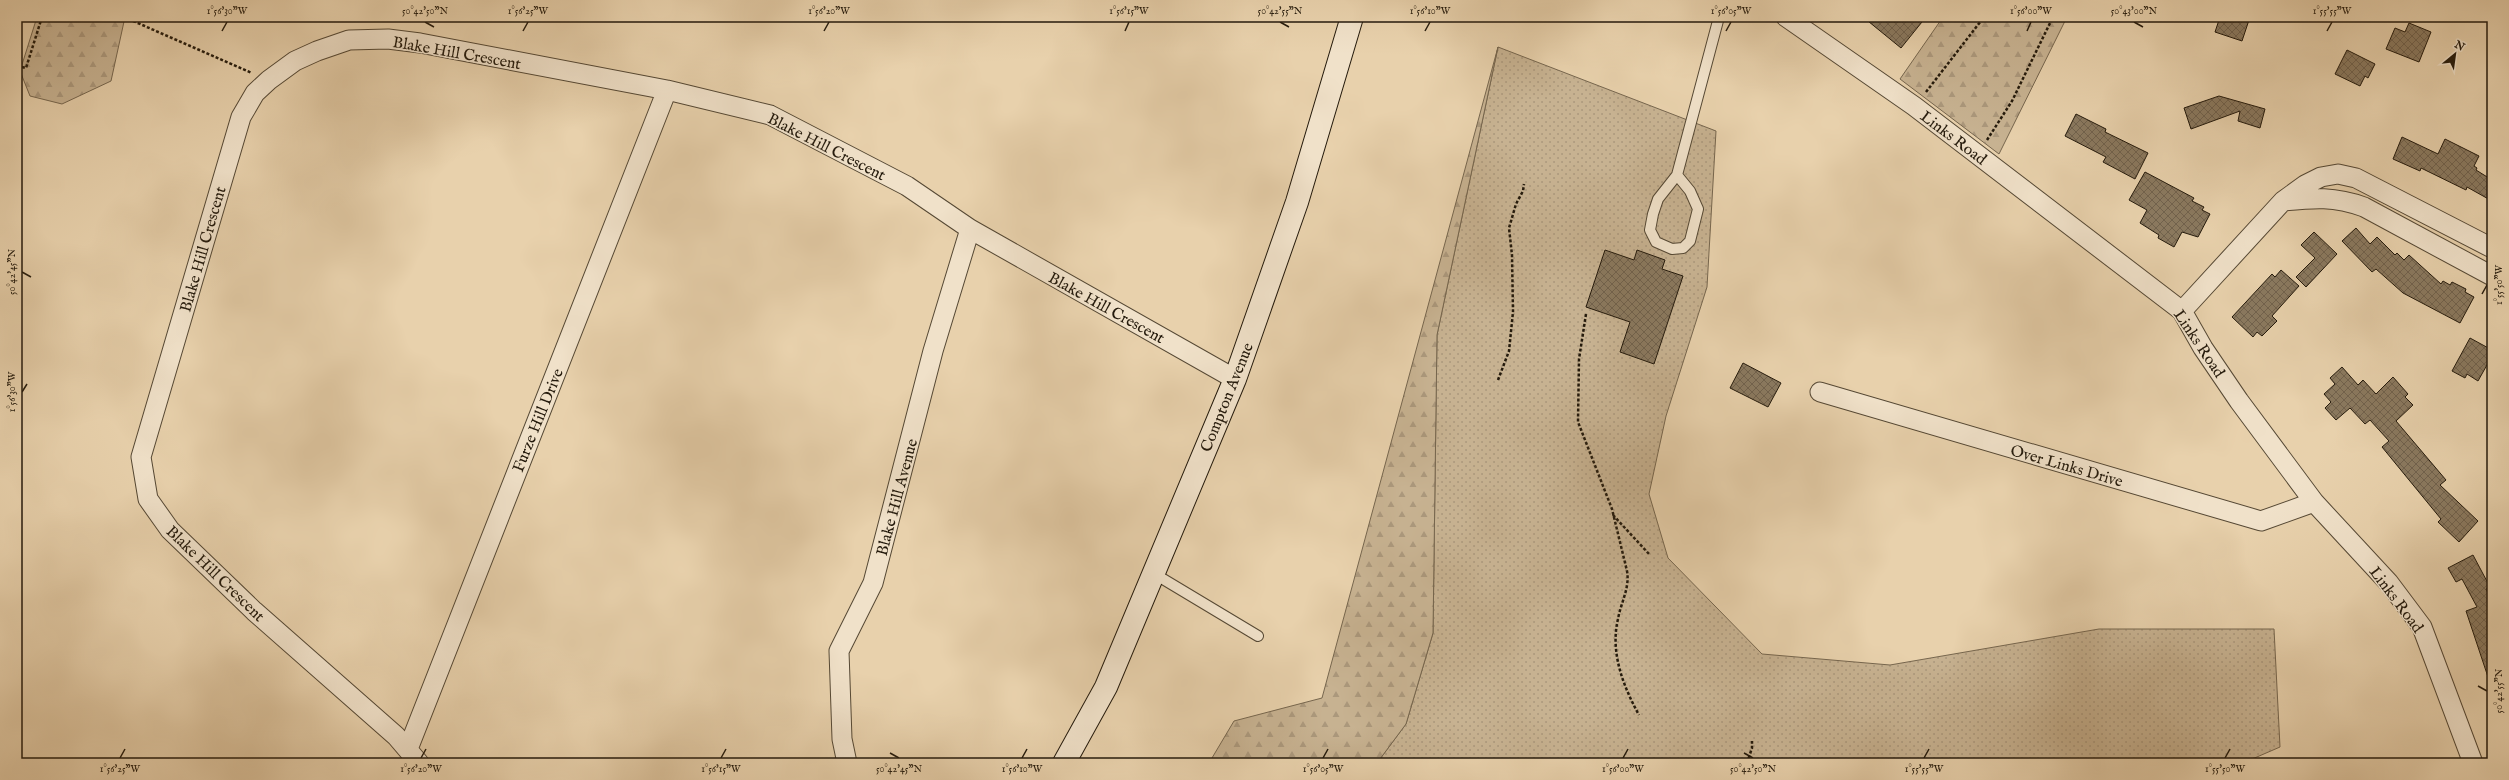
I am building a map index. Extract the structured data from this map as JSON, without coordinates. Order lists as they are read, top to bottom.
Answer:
{
  "streets": {
    "street": [
      "Blake Hill Crescent",
      "Links Road",
      "Compton Avenue",
      "Furze Hill Drive",
      "Over Links Drive",
      "Blake Hill Avenue"
    ]
  },
  "crossings": [
    ["Blake Hill Crescent", "Compton Avenue"],
    ["Blake Hill Crescent", "Furze Hill Drive"],
    ["Blake Hill Crescent", "Blake Hill Avenue"],
    ["Links Road", "Over Links Drive"]
  ],
  "north": "top right",
  "coordinates": [
    "1°56'30\"W",
    "50°42'50\"N",
    "1°56'25\"W",
    "1°56'20\"W",
    "1°56'15\"W",
    "50°42'55\"N",
    "1°56'10\"W",
    "1°56'05\"W",
    "1°56'00\"W",
    "50°43'00\"N",
    "1°55'55\"W",
    "50°42'45\"N",
    "1°55'50\"W"
  ]
}
